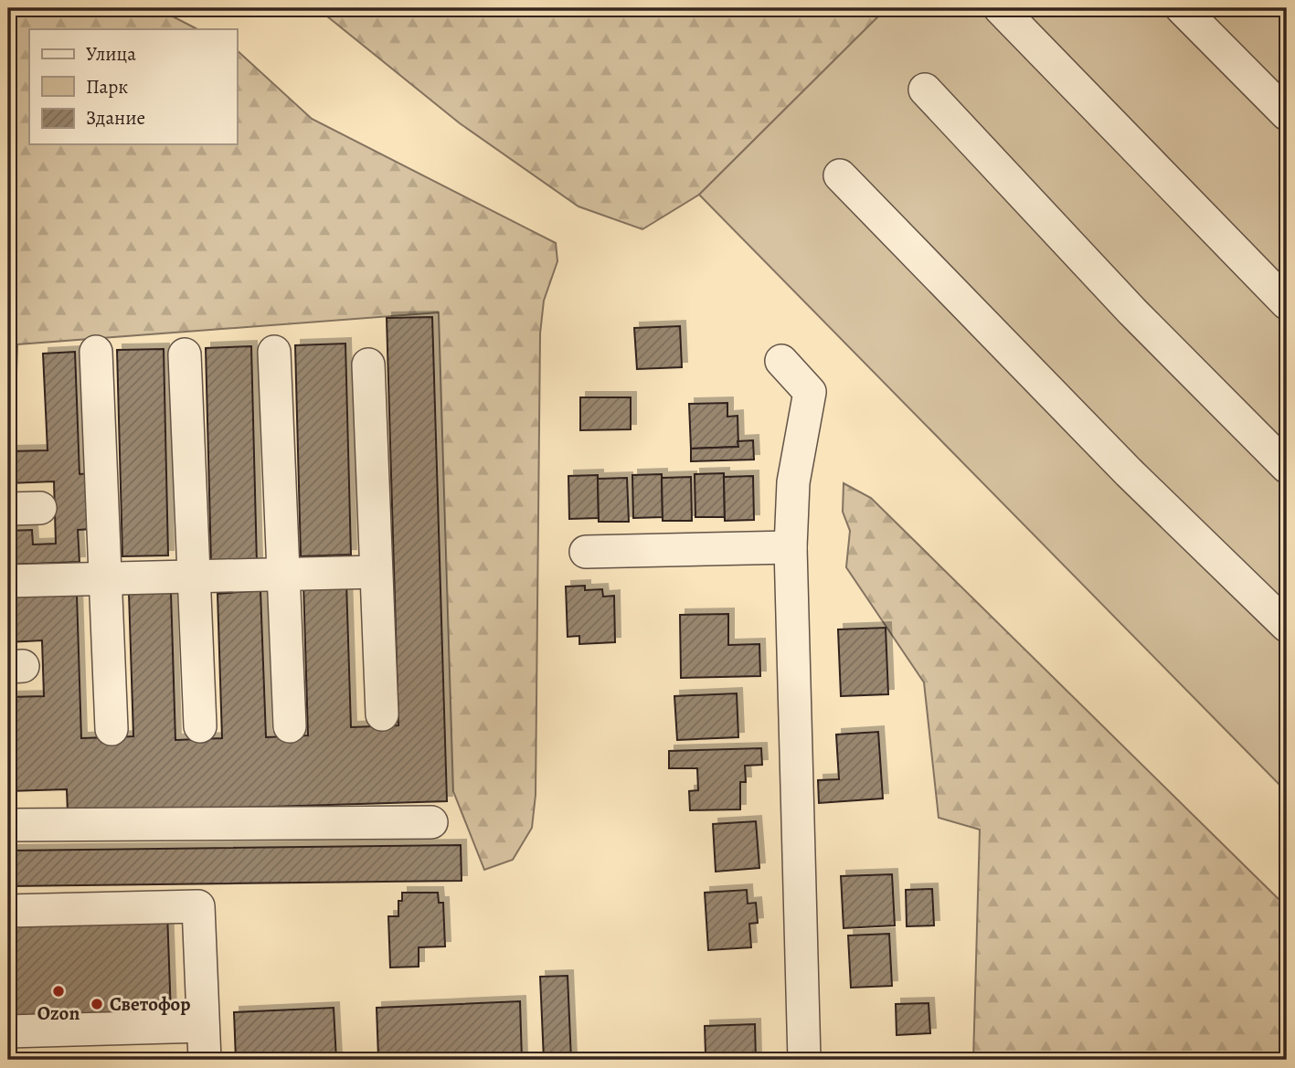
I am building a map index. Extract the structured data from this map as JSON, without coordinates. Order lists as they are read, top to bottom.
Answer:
{
  "places": ["Ozon", "Светофор"],
  "legend": ["Улица", "Парк", "Здание"]
}
